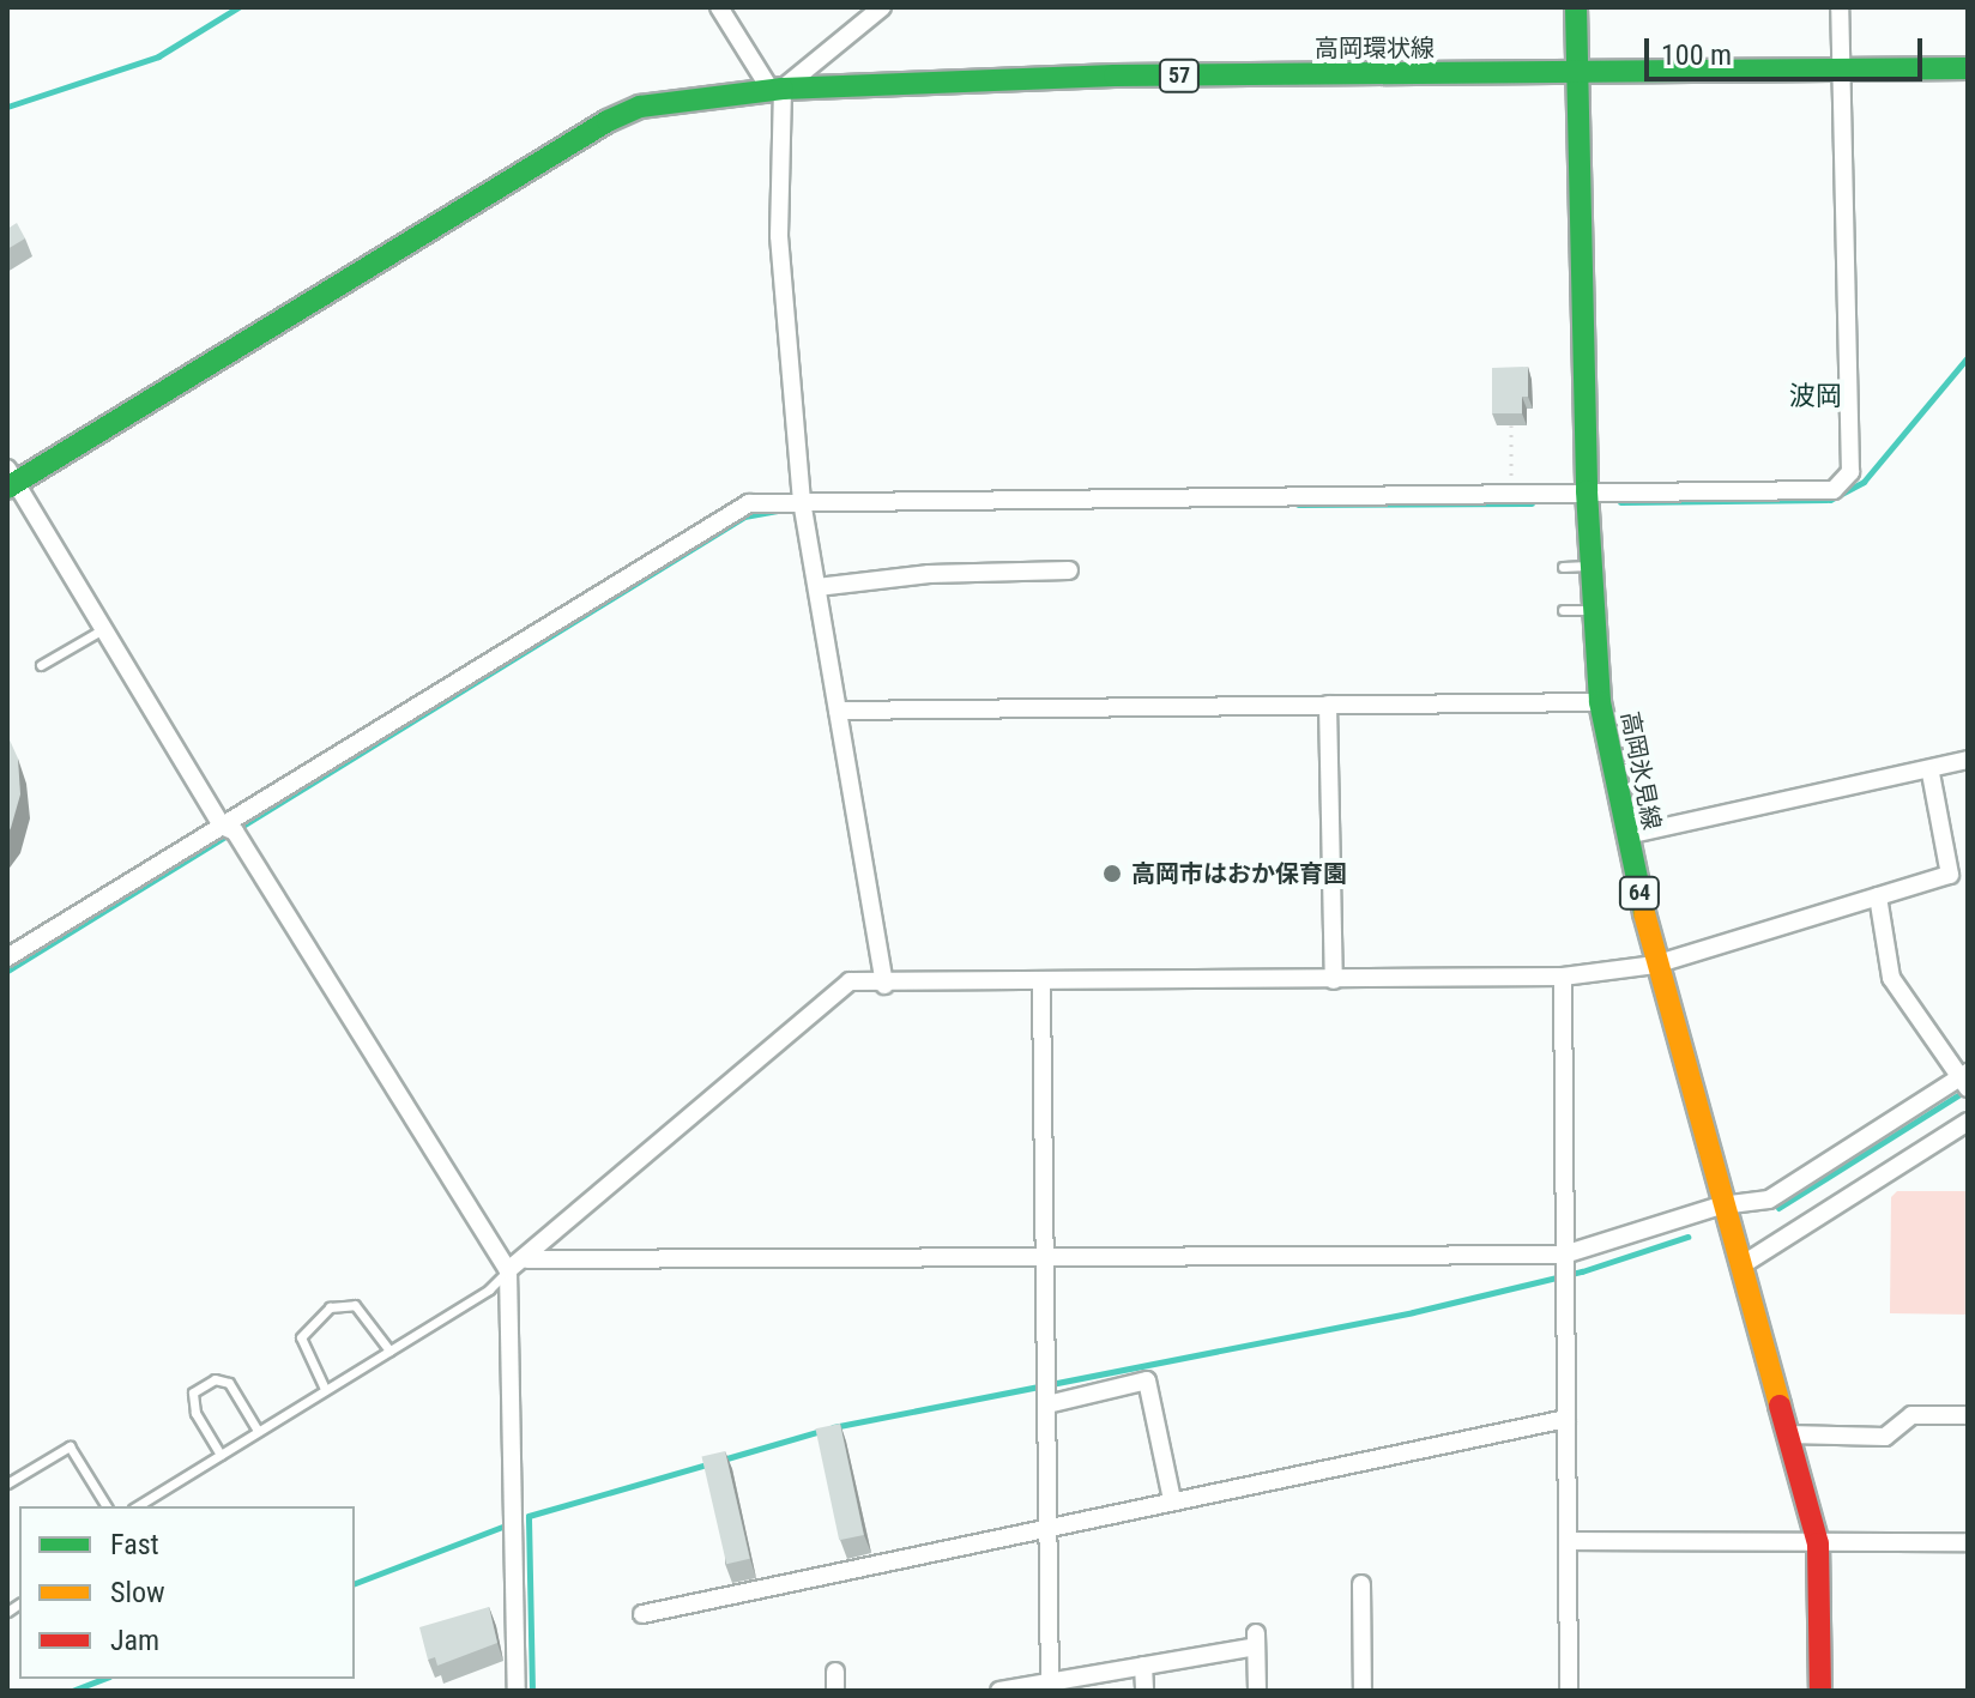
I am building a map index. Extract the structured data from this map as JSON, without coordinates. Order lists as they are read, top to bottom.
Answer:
{
  "streets": {
    "main road": [
      "高岡環状線",
      "57",
      "高岡氷見線",
      "64"
    ]
  },
  "crossings": [
    ["高岡環状線", "高岡氷見線"]
  ],
  "districts": ["波岡"],
  "places": ["高岡市はおか保育園"],
  "legend": ["Fast", "Slow", "Jam"],
  "scale_bar": "100 m"
}
